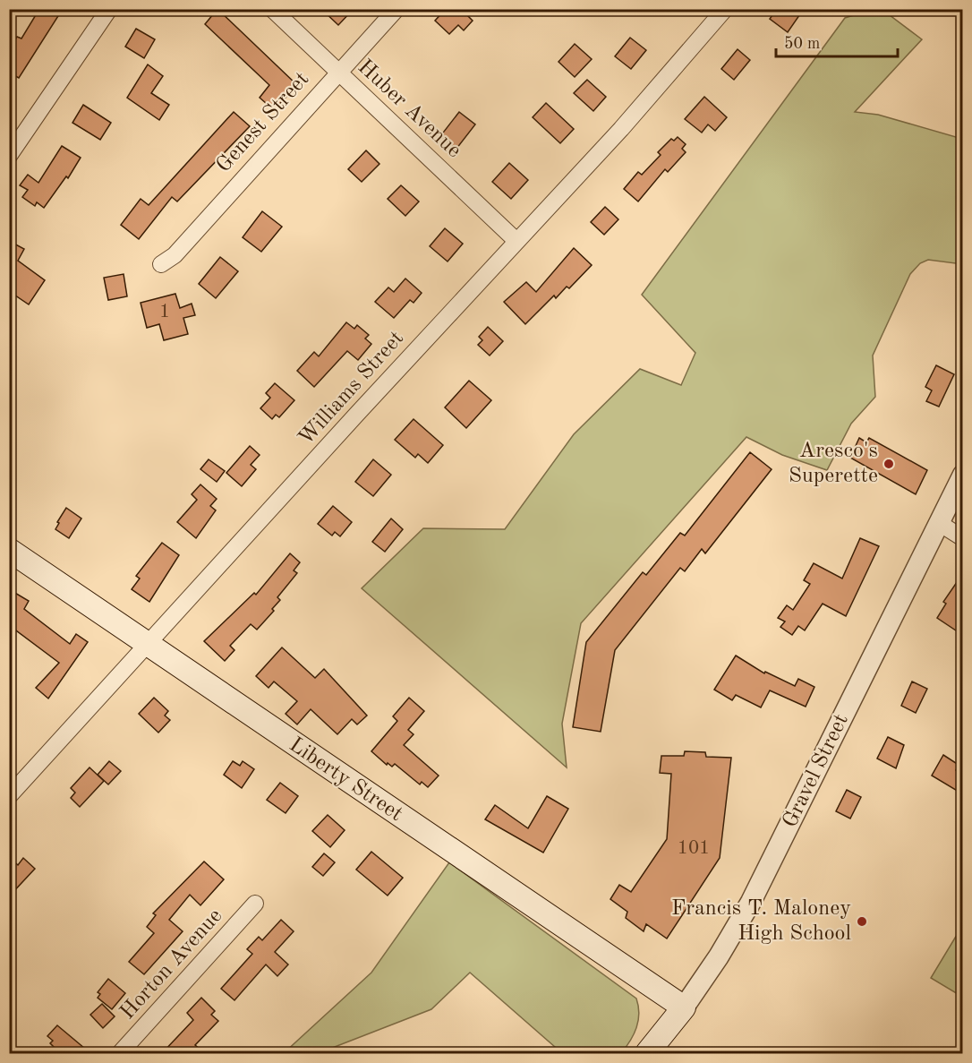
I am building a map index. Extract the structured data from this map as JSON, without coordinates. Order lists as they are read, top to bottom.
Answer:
{
  "streets": {
    "main road": ["Gravel Street", "Liberty Street"],
    "street": [
      "Huber Avenue",
      "Genest Street",
      "Williams Street",
      "Horton Avenue"
    ]
  },
  "crossings": [
    ["Huber Avenue", "Genest Street"],
    ["Huber Avenue", "Williams Street"],
    ["Williams Street", "Liberty Street"],
    ["Gravel Street", "Liberty Street"]
  ],
  "places": ["Aresco's Superette", "Francis T. Maloney High School"],
  "house_numbers": ["1", "101"],
  "scale_bar": "50 m"
}
